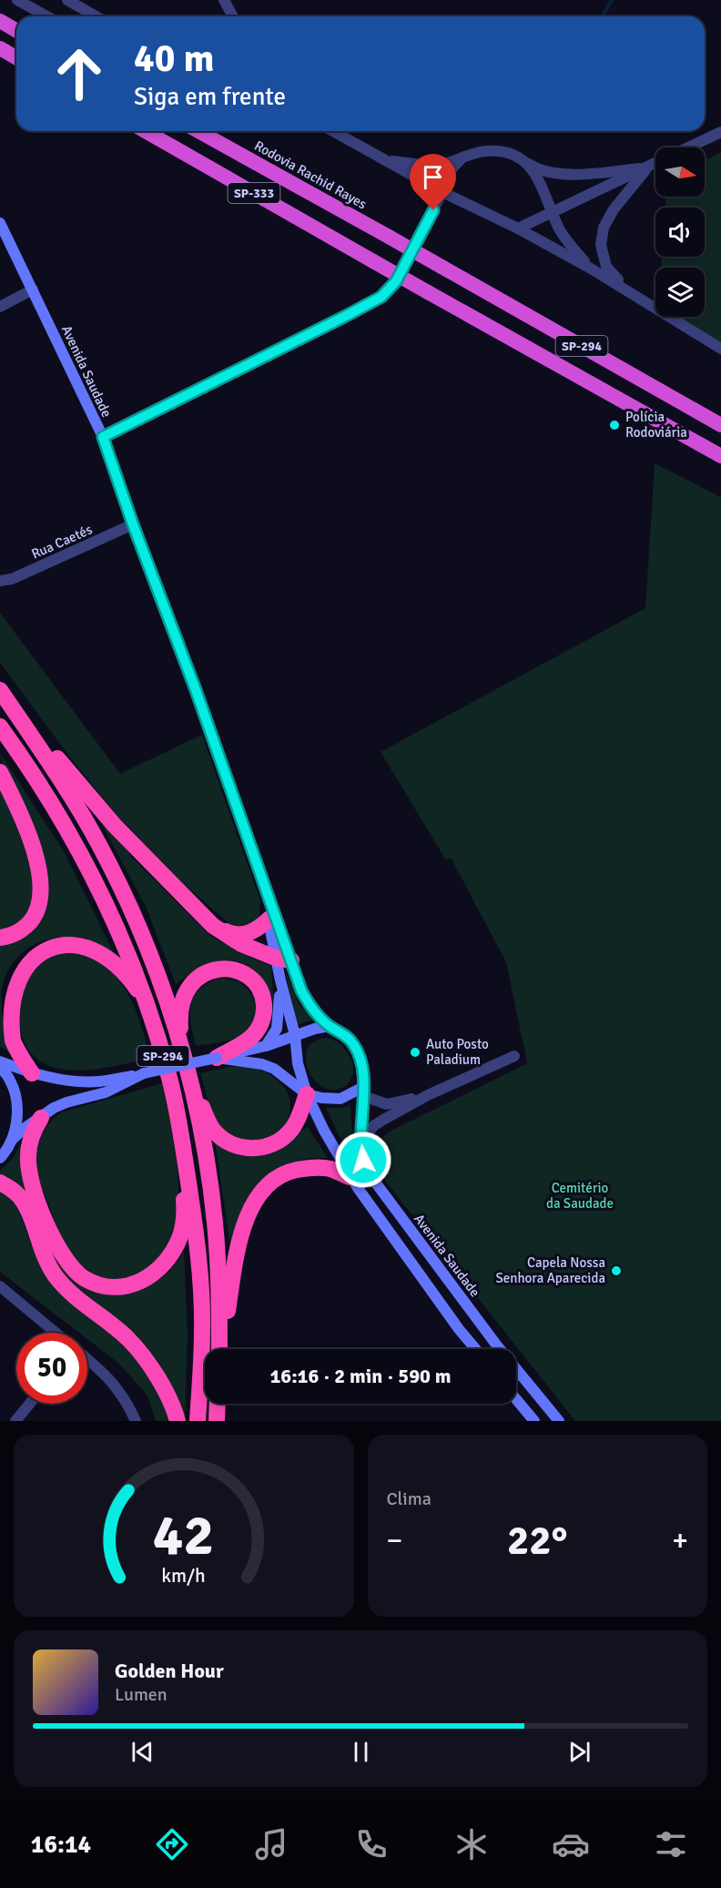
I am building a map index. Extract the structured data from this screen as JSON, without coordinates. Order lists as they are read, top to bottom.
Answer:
{
  "streets": {
    "highway": ["Rodovia Rachid Rayes", "SP-333", "SP-294"],
    "main road": ["Avenida Saudade"],
    "street": ["Rua Caetés"]
  },
  "crossings": [
    ["Rodovia Rachid Rayes", "SP-294"],
    ["SP-333", "SP-294"],
    ["Avenida Saudade", "Rua Caetés"]
  ],
  "parks": ["Cemitério da Saudade"],
  "places": ["Polícia Rodoviária", "Auto Posto Paladium", "Capela Nossa Senhora Aparecida"],
  "north": "right",
  "page": {
    "turn": ["40 m", "Siga em frente"],
    "limit": "50",
    "trip": "16:16 · 2 min · 590 m",
    "tile": "Clima",
    "heat": ["−", "22°", "+"],
    "song": ["Golden Hour", "Lumen"],
    "tabs": "16:14",
    "gauge": ["42", "km/h"]
  }
}
